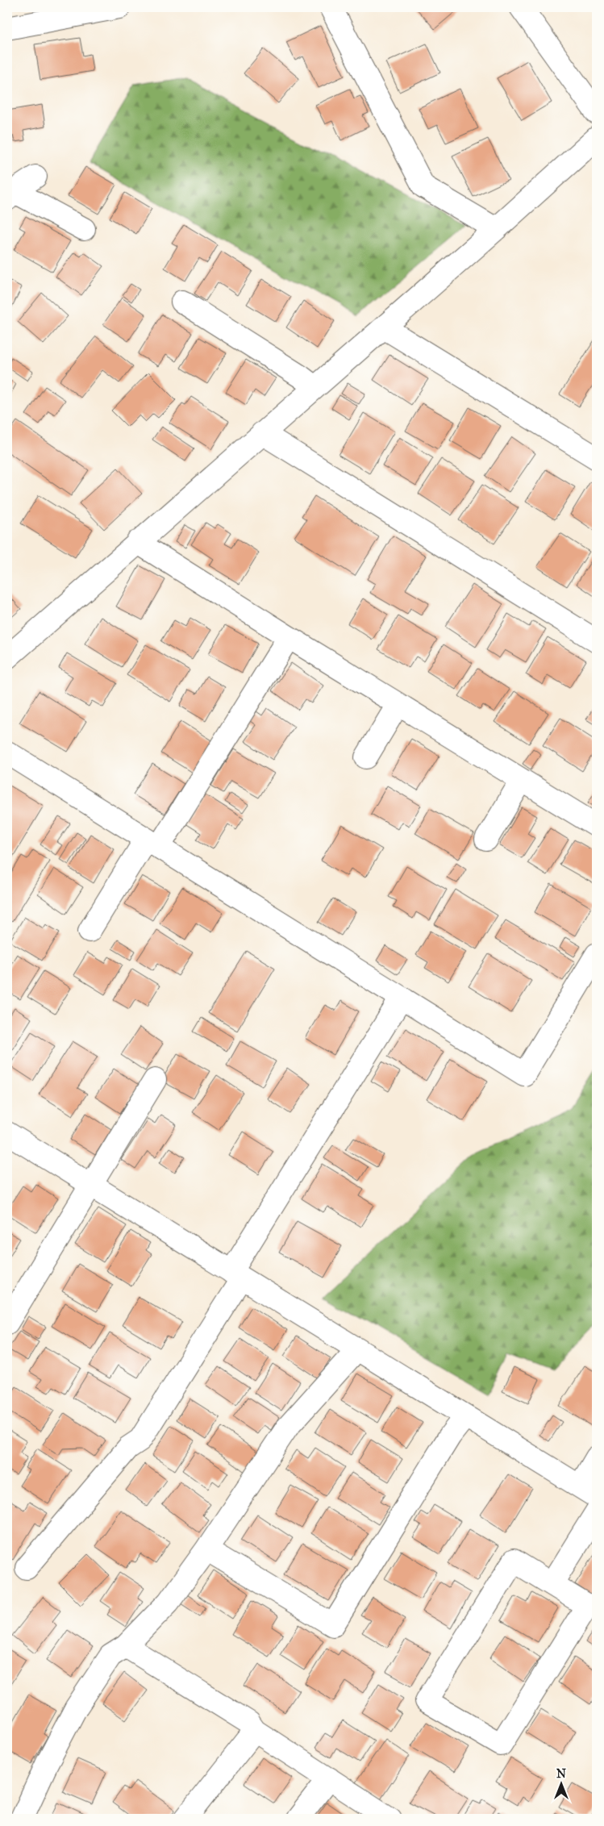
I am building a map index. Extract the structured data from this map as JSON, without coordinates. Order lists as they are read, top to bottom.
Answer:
{
  "north": "top"
}
